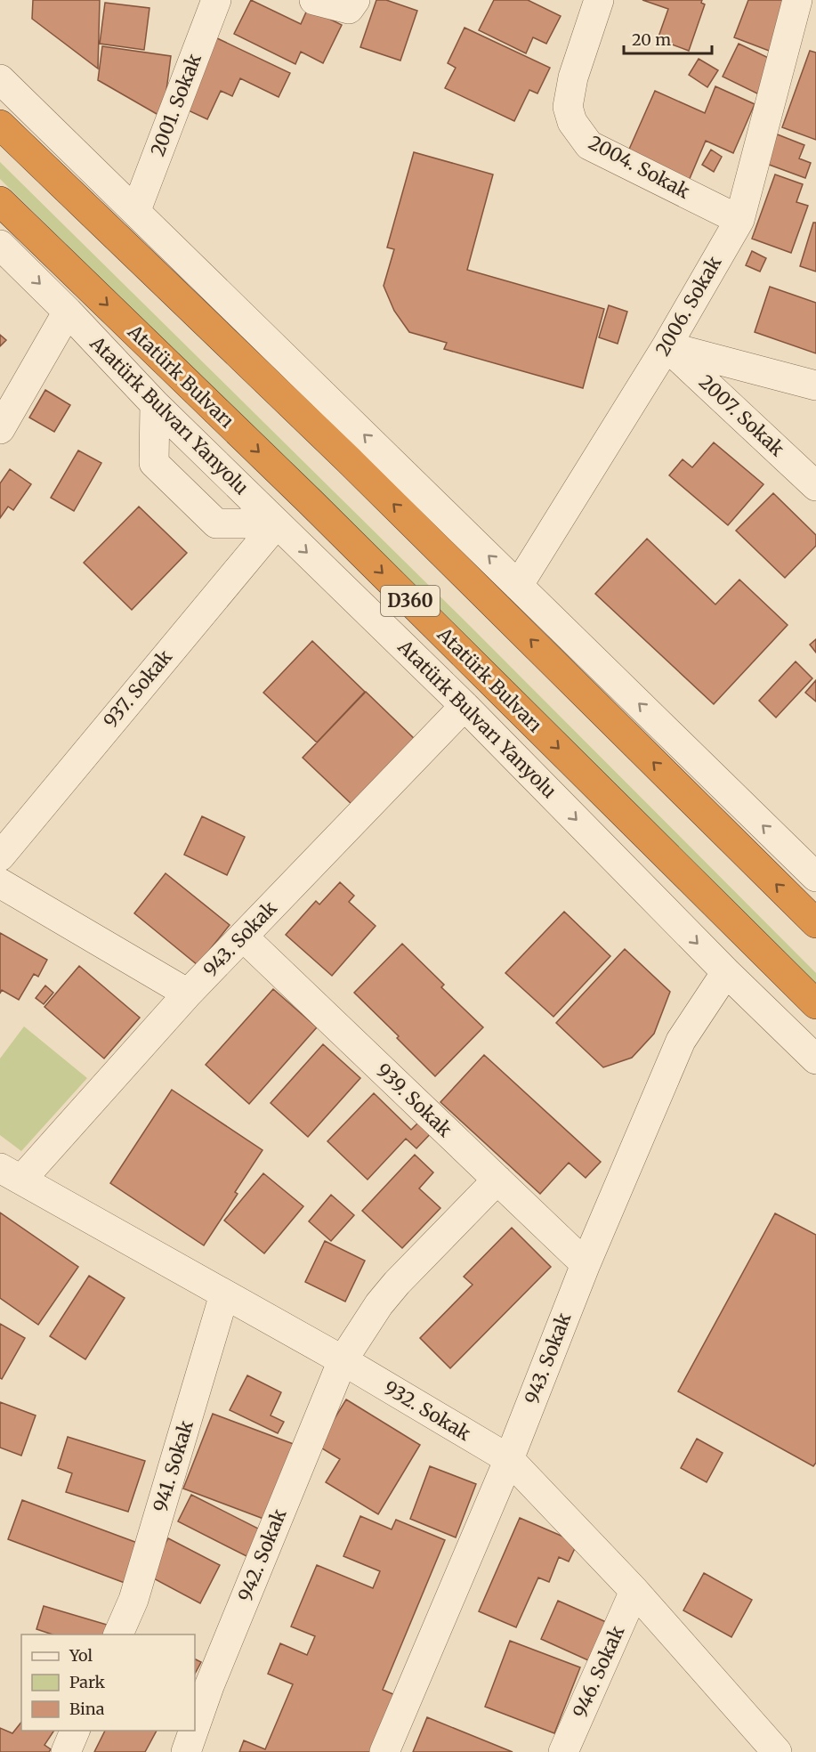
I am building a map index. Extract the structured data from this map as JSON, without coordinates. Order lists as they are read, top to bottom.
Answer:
{
  "streets": {
    "highway": ["Atatürk Bulvarı", "D360"],
    "street": [
      "2001. Sokak",
      "2004. Sokak",
      "2006. Sokak",
      "Atatürk Bulvarı Yanyolu",
      "2007. Sokak",
      "937. Sokak",
      "943. Sokak",
      "939. Sokak",
      "932. Sokak",
      "941. Sokak",
      "942. Sokak",
      "946. Sokak"
    ]
  },
  "crossings": [
    ["2004. Sokak", "2006. Sokak"],
    ["2006. Sokak", "2007. Sokak"],
    ["Atatürk Bulvarı Yanyolu", "937. Sokak"],
    ["Atatürk Bulvarı Yanyolu", "943. Sokak"],
    ["943. Sokak", "939. Sokak"],
    ["943. Sokak", "932. Sokak"],
    ["939. Sokak", "942. Sokak"],
    ["932. Sokak", "941. Sokak"],
    ["932. Sokak", "942. Sokak"],
    ["932. Sokak", "946. Sokak"]
  ],
  "legend": ["Yol", "Park", "Bina"],
  "scale_bar": "20 m"
}
